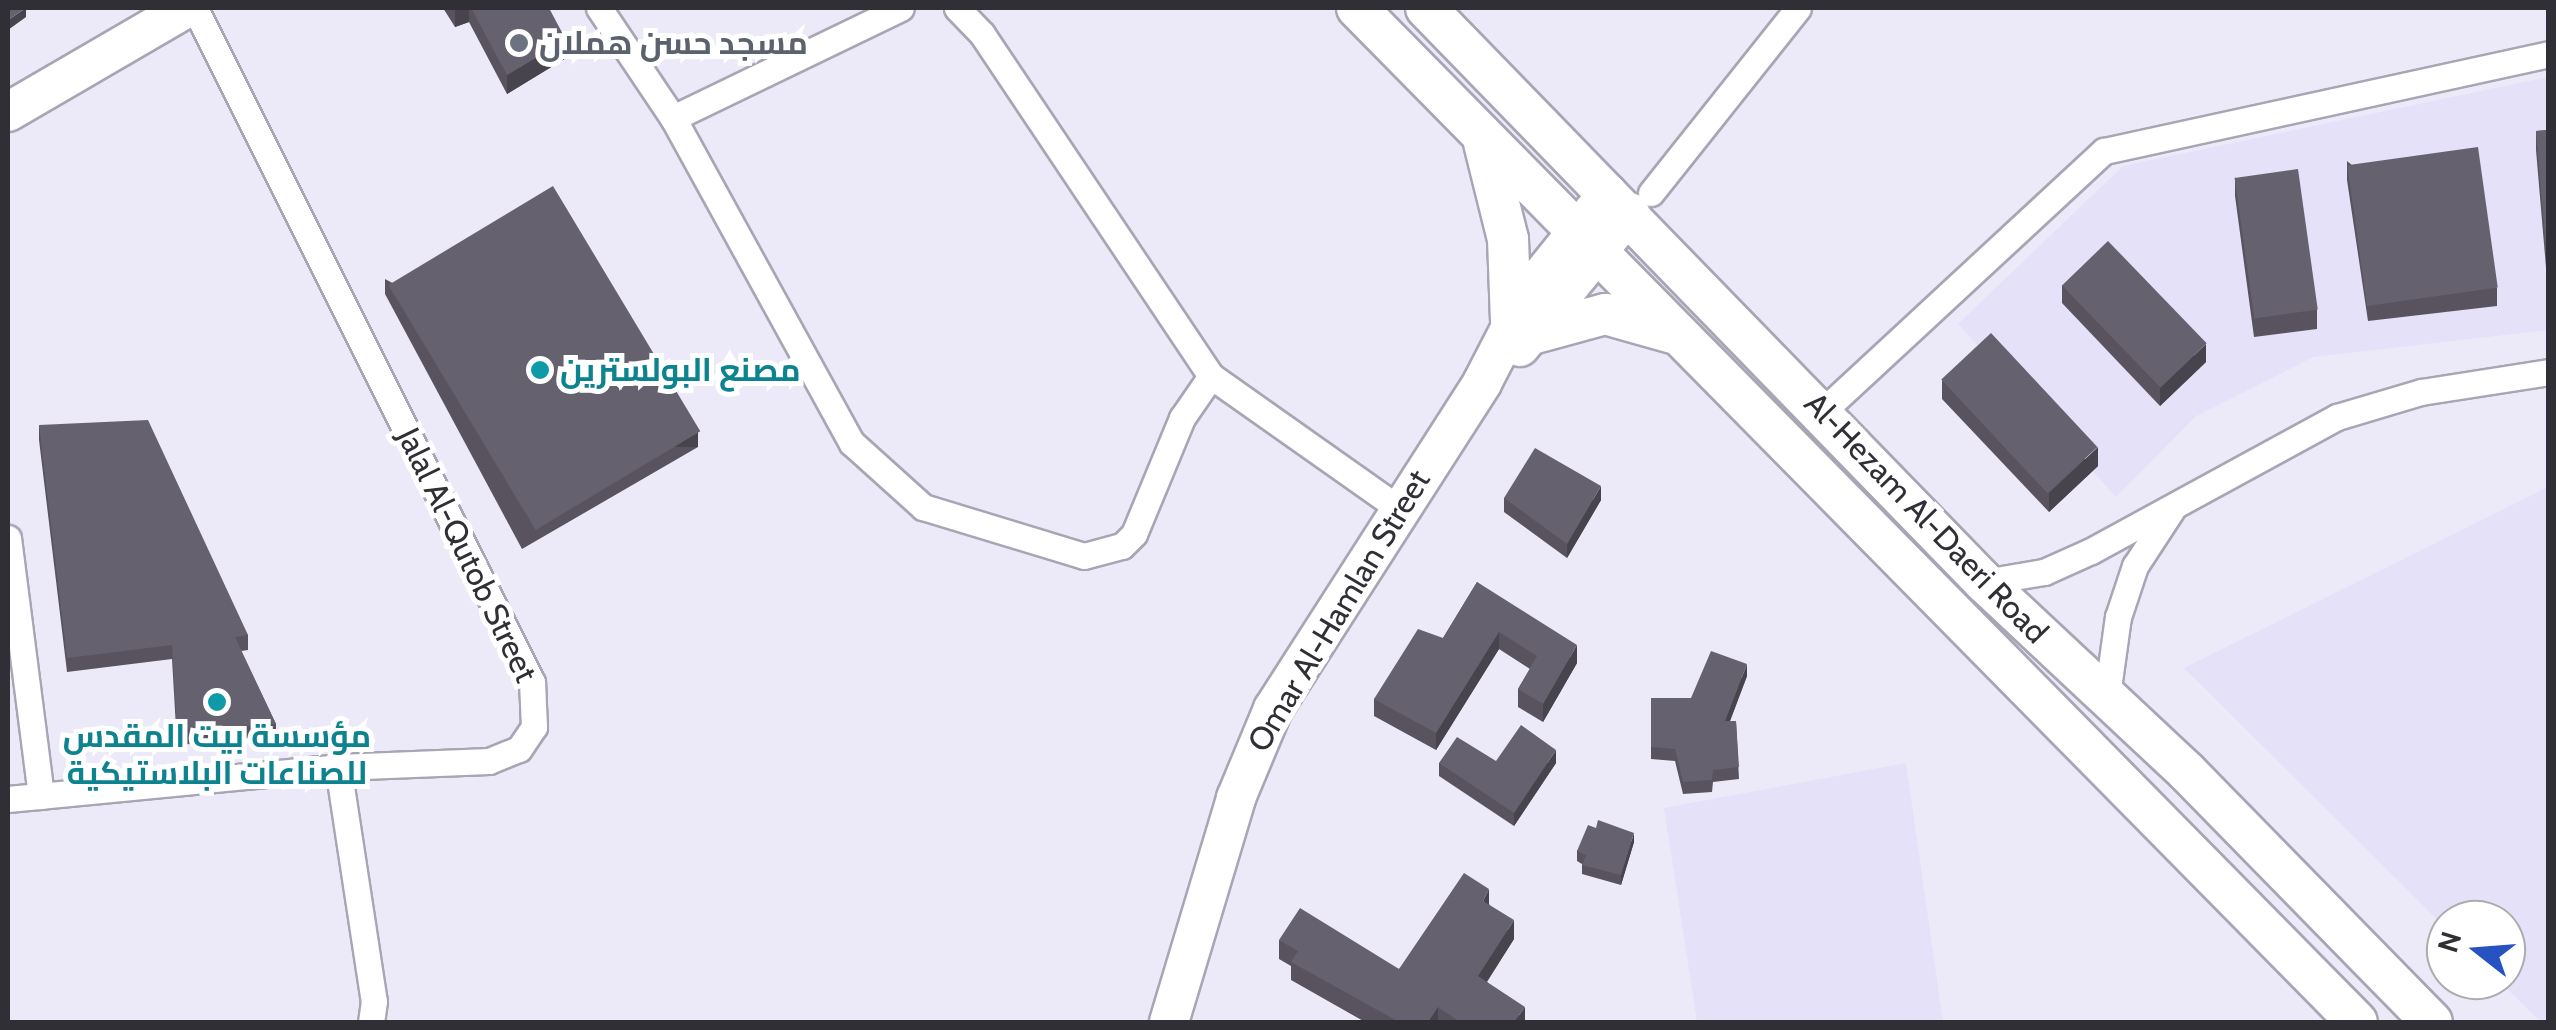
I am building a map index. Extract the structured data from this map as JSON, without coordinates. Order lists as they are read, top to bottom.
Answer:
{
  "streets": {
    "main road": ["Al-Hezam Al-Daeri Road"],
    "street": ["Jalal Al-Qutob Street", "Omar Al-Hamlan Street"]
  },
  "crossings": [
    ["Al-Hezam Al-Daeri Road", "Omar Al-Hamlan Street"]
  ],
  "places": ["مسجد حسن هملان", "مصنع البولسترين", "مؤسسة بيت المقدس للصناعات البلاستيكية"],
  "north": "left"
}
